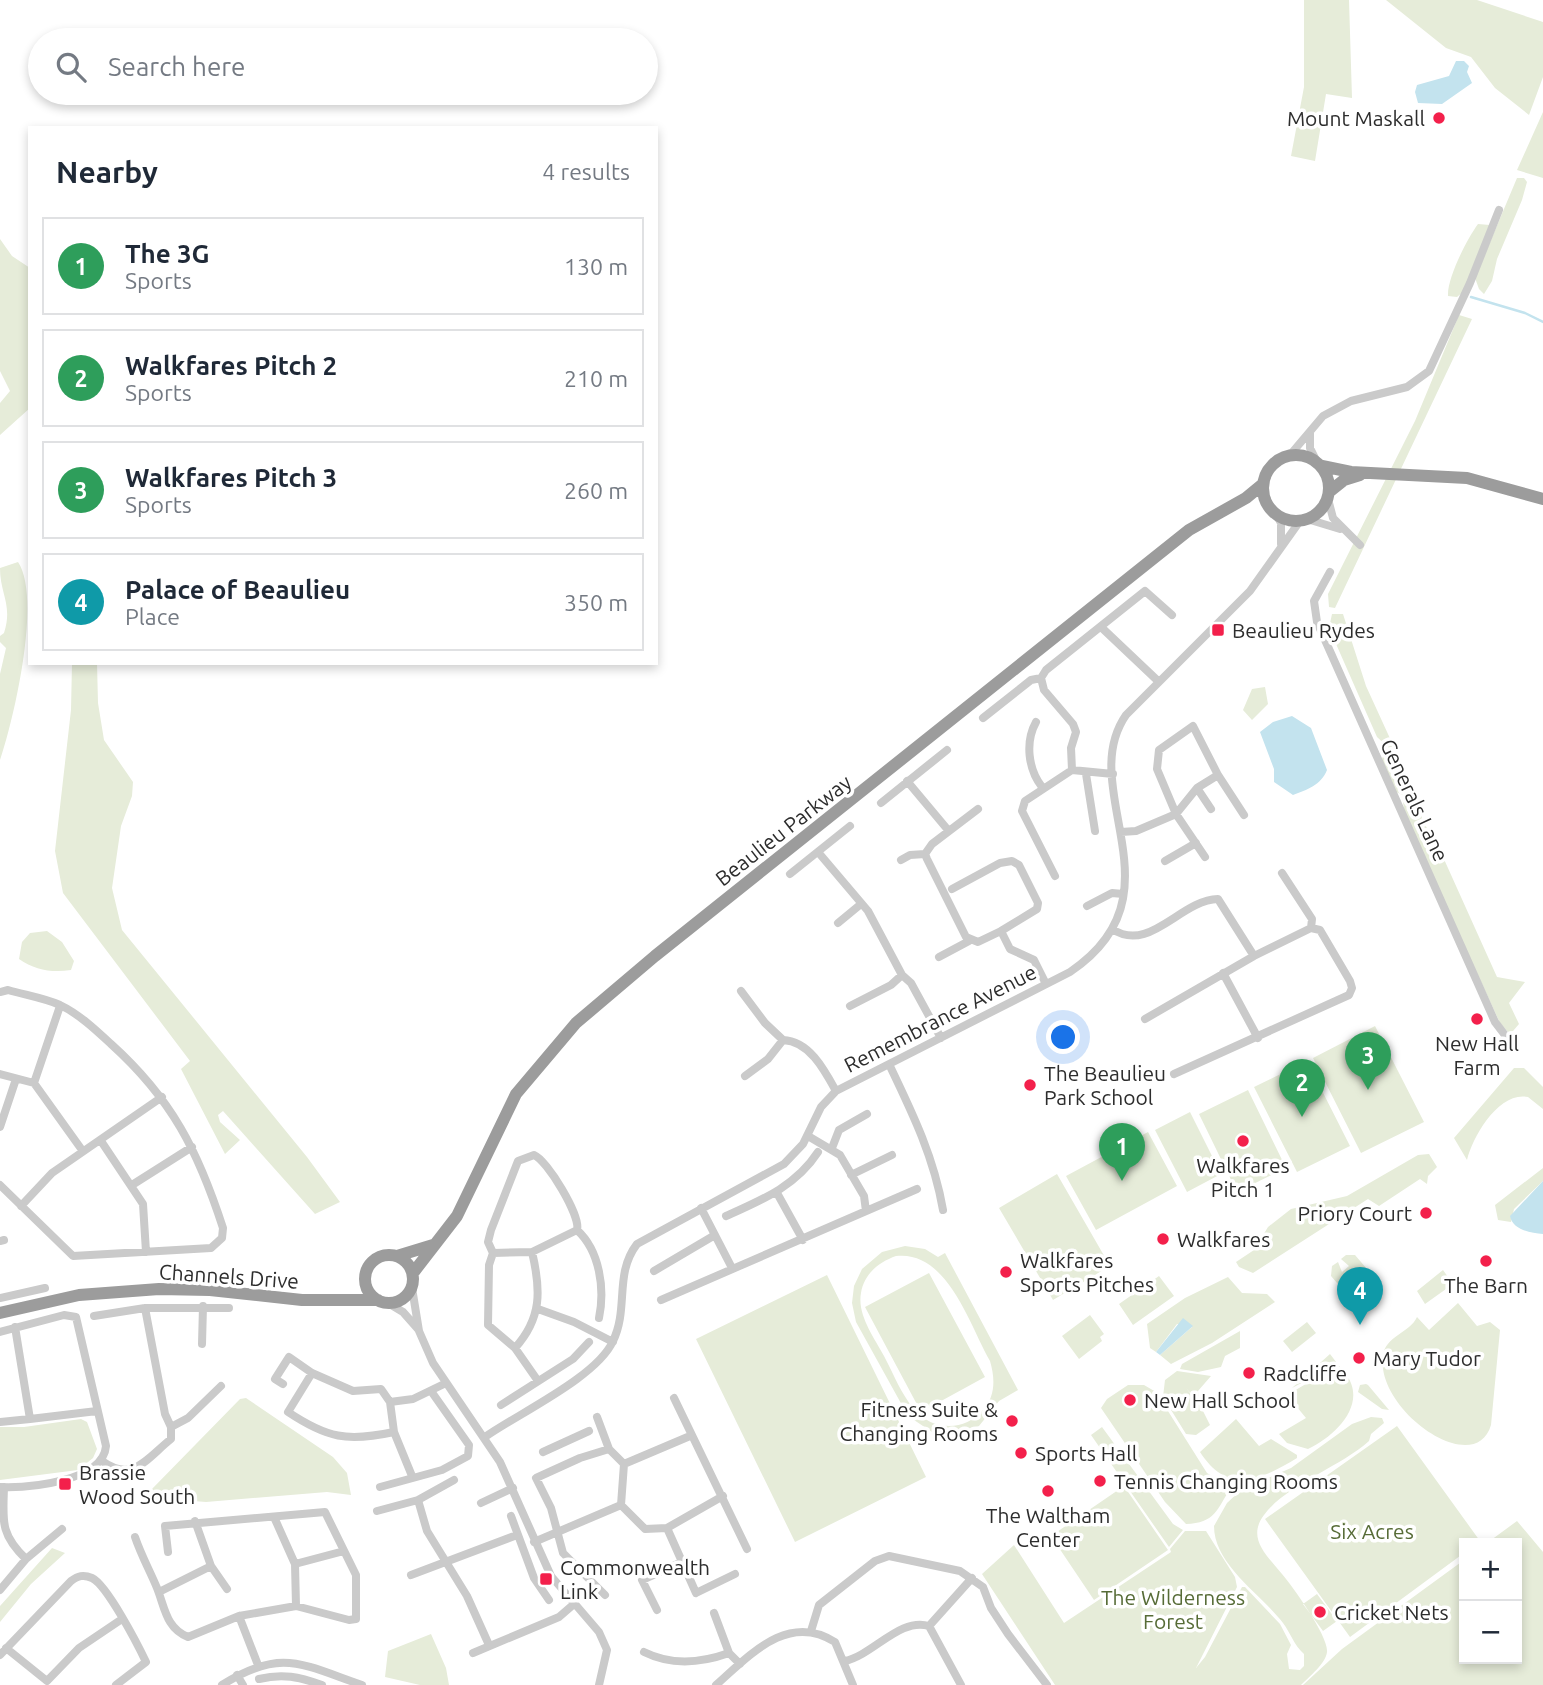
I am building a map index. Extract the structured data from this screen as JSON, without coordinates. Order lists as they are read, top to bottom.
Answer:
{
  "streets": {
    "highway": ["Beaulieu Parkway", "Channels Drive"],
    "street": ["Generals Lane", "Remembrance Avenue"]
  },
  "crossings": [
    ["Beaulieu Parkway", "Remembrance Avenue"],
    ["Beaulieu Parkway", "Channels Drive"]
  ],
  "parks": ["Six Acres", "The Wilderness Forest"],
  "places": {
    "other": [
      "Mount Maskall",
      "New Hall Farm",
      "The Beaulieu Park School",
      "Walkfares Pitch 1",
      "Priory Court",
      "Walkfares",
      "The Barn",
      "Walkfares Sports Pitches",
      "Mary Tudor",
      "Radcliffe",
      "New Hall School",
      "Fitness Suite & Changing Rooms",
      "Sports Hall",
      "Tennis Changing Rooms",
      "The Waltham Center",
      "Cricket Nets"
    ],
    "transit": ["Beaulieu Rydes", "Brassie Wood South", "Commonwealth Link"]
  },
  "page": {
    "search": "Search here",
    "heading": ["Nearby", "4 results"],
    "list": [
      {
        "mark": "1",
        "name": "The 3G",
        "note": "Sports",
        "value": "130 m"
      },
      {
        "mark": "2",
        "name": "Walkfares Pitch 2",
        "note": "Sports",
        "value": "210 m"
      },
      {
        "mark": "3",
        "name": "Walkfares Pitch 3",
        "note": "Sports",
        "value": "260 m"
      },
      {
        "mark": "4",
        "name": "Palace of Beaulieu",
        "note": "Place",
        "value": "350 m"
      }
    ],
    "pins": [
      "3",
      "2",
      "1",
      "4"
    ],
    "map_buttons": ["+", "−"]
  }
}
